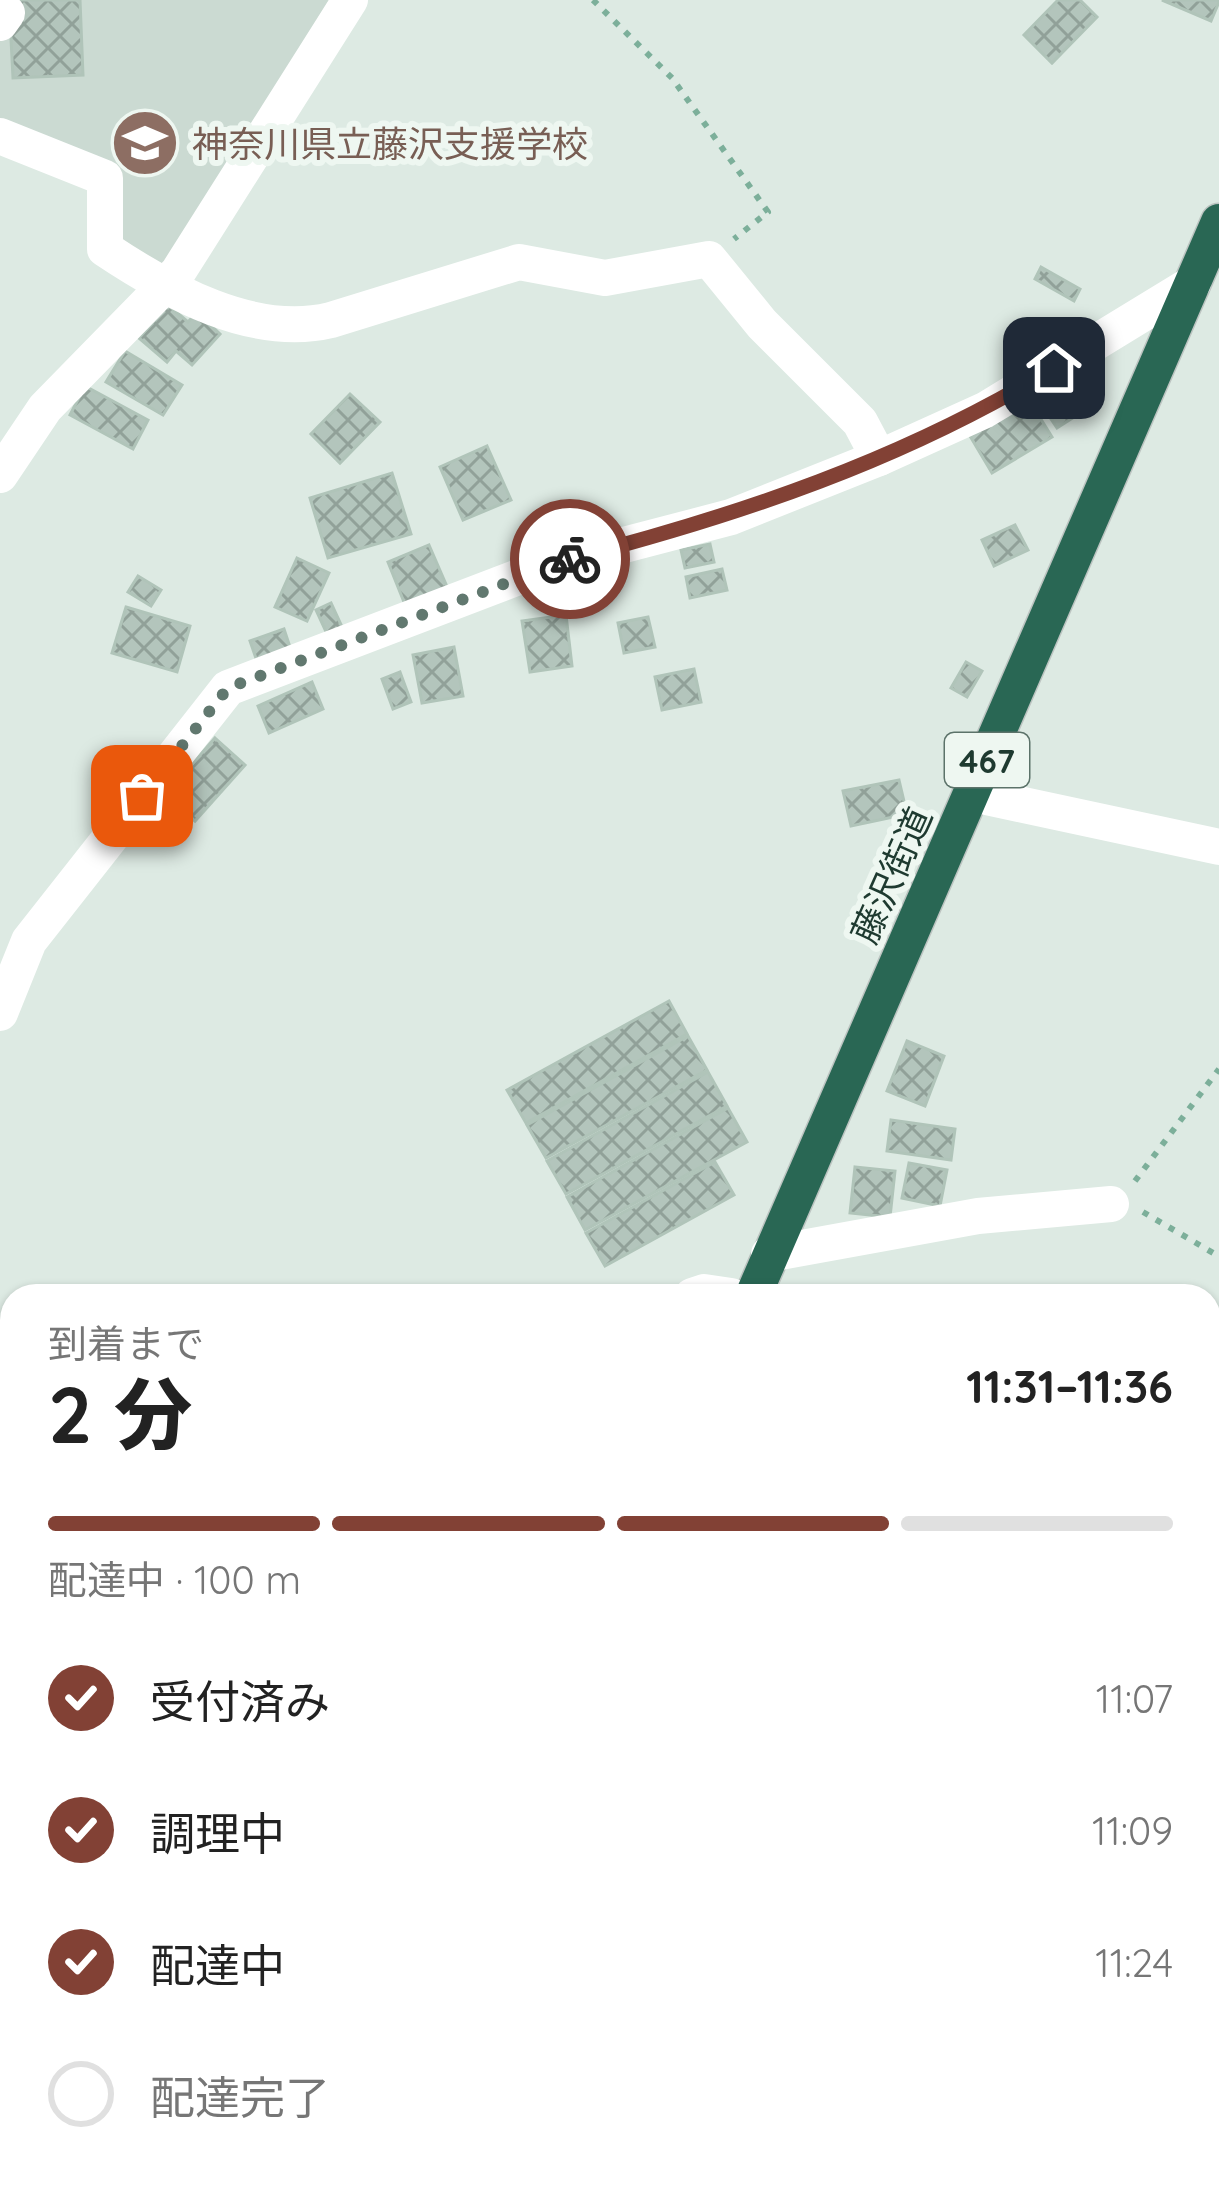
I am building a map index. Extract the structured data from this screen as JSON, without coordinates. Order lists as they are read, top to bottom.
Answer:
{
  "streets": {
    "highway": ["467", "藤沢街道"]
  },
  "places": {
    "school or university": ["神奈川県立藤沢支援学校"]
  },
  "page": {
    "heading": ["2 分", "到着まで", "11:31–11:36"],
    "bar": "配達中 · 100 m",
    "list": [
      ["受付済み", "11:07"],
      ["調理中", "11:09"],
      ["配達中", "11:24"],
      "配達完了"
    ]
  }
}
